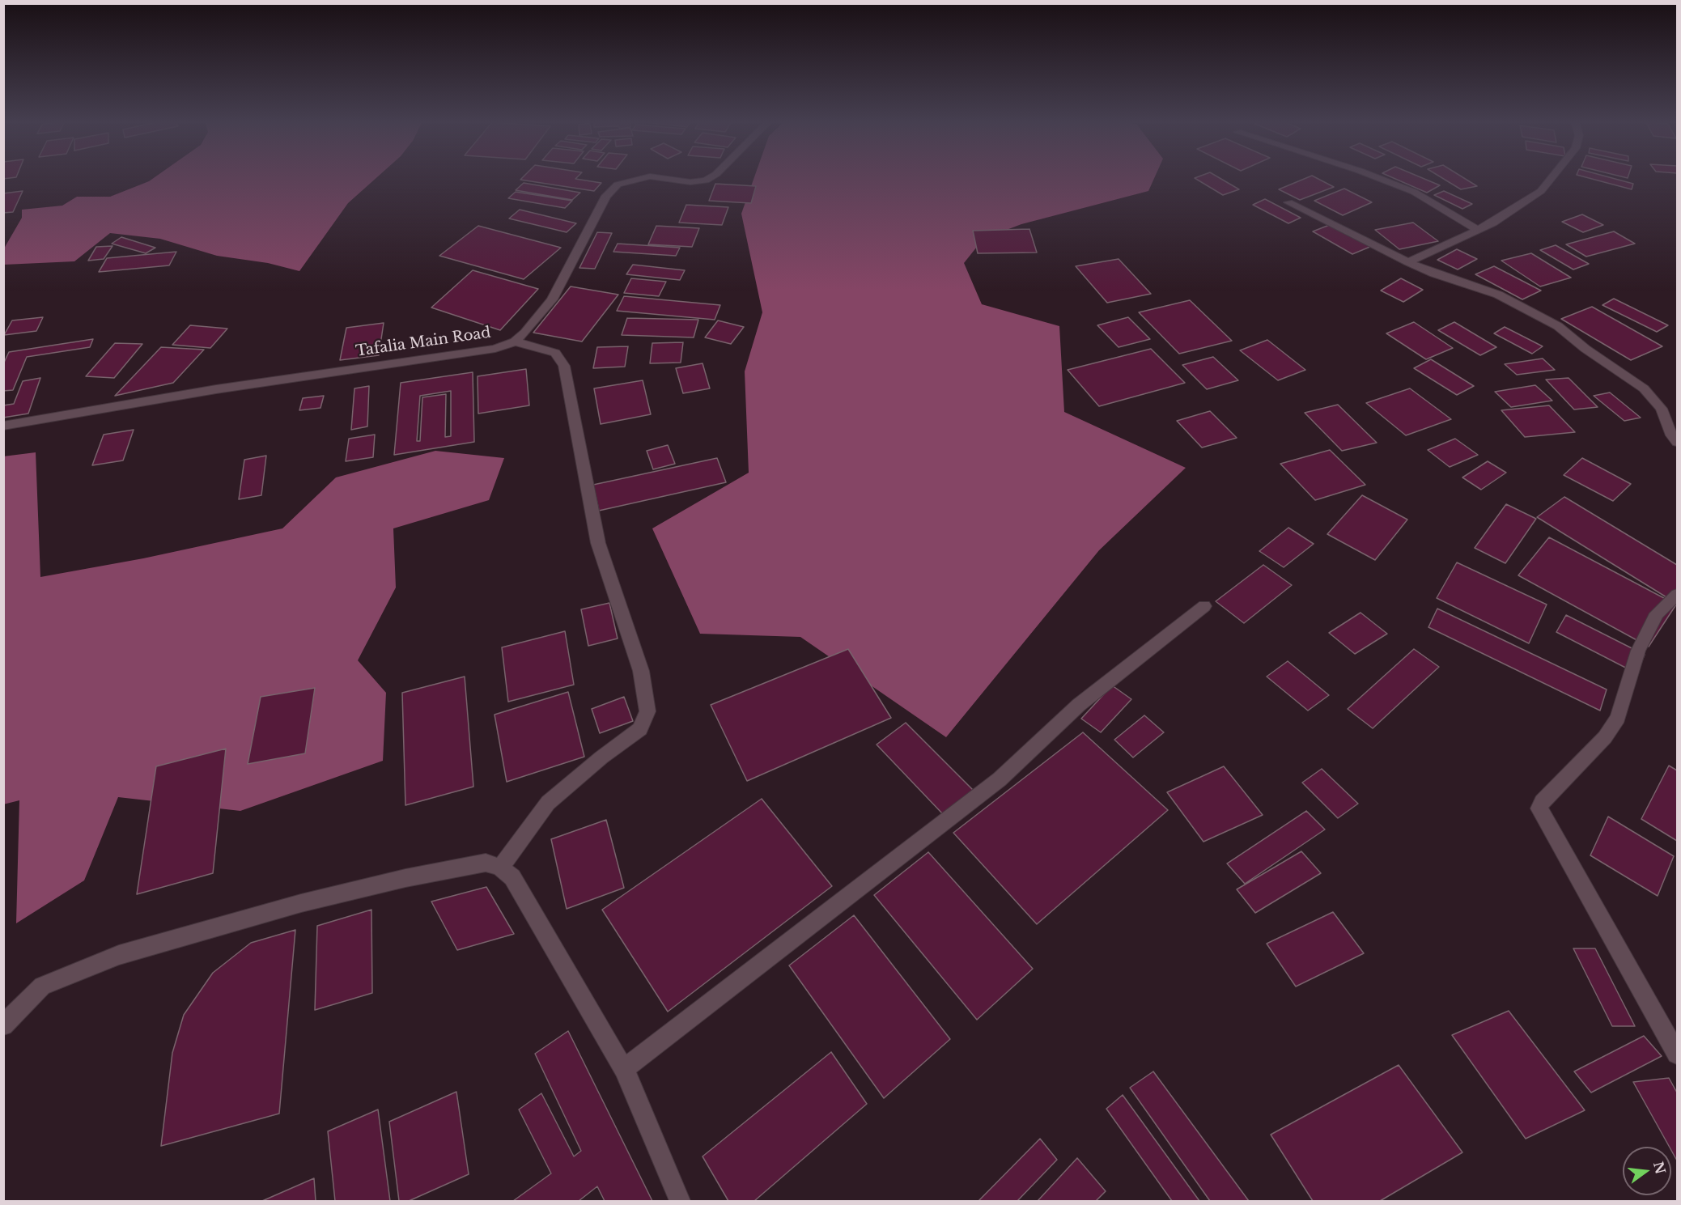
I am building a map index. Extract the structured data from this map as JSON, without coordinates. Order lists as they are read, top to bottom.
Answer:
{
  "streets": {
    "street": ["Tafalia Main Road"]
  },
  "north": "right"
}
